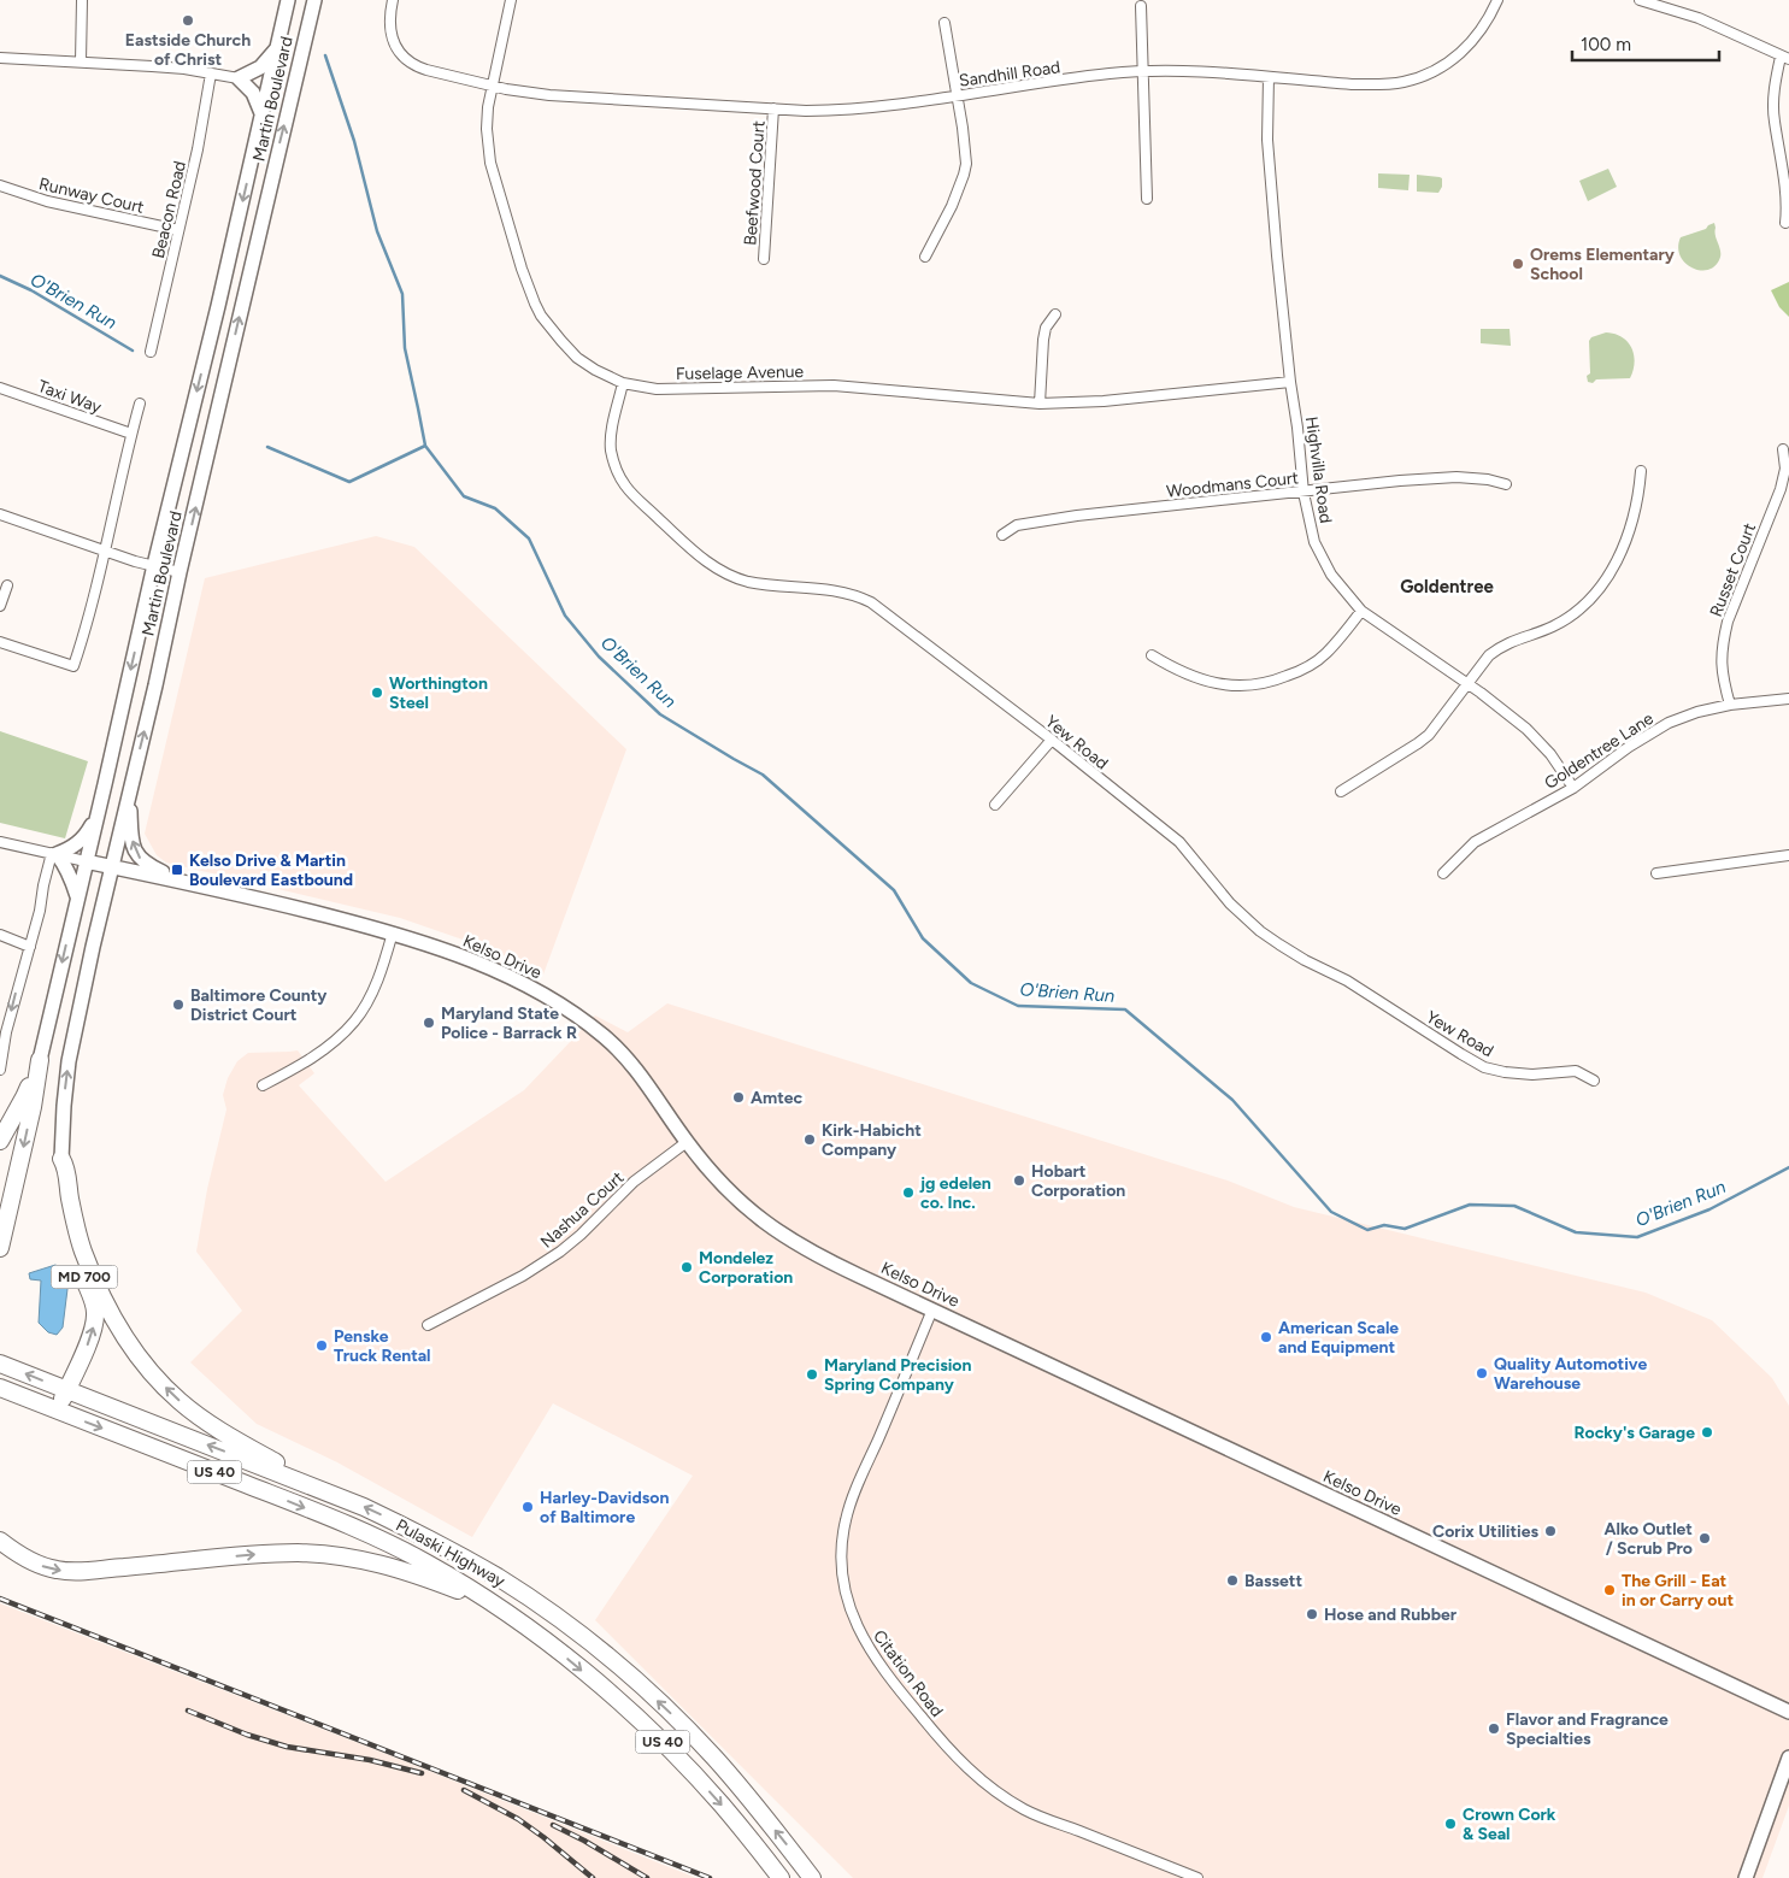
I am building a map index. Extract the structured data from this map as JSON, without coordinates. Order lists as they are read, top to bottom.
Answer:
{
  "streets": {
    "highway": ["MD 700", "US 40", "Pulaski Highway"],
    "main road": ["Martin Boulevard", "Kelso Drive"],
    "street": [
      "Sandhill Road",
      "Beefwood Court",
      "Runway Court",
      "Beacon Road",
      "Fuselage Avenue",
      "Taxi Way",
      "Highvilla Road",
      "Woodmans Court",
      "Russet Court",
      "Yew Road",
      "Goldentree Lane",
      "Nashua Court",
      "Citation Road"
    ]
  },
  "crossings": [
    ["Sandhill Road", "Beefwood Court"],
    ["Sandhill Road", "Fuselage Avenue"],
    ["Sandhill Road", "Highvilla Road"],
    ["Martin Boulevard", "Kelso Drive"],
    ["Martin Boulevard", "MD 700"],
    ["Runway Court", "Beacon Road"],
    ["Fuselage Avenue", "Highvilla Road"],
    ["Fuselage Avenue", "Yew Road"],
    ["Highvilla Road", "Woodmans Court"],
    ["Highvilla Road", "Goldentree Lane"],
    ["Russet Court", "Goldentree Lane"],
    ["Kelso Drive", "Nashua Court"],
    ["Kelso Drive", "Citation Road"],
    ["MD 700", "Pulaski Highway"]
  ],
  "districts": ["Goldentree"],
  "water": ["O'Brien Run"],
  "places": {
    "other": [
      "Eastside Church of Christ",
      "Orems Elementary School",
      "Worthington Steel",
      "Baltimore County District Court",
      "Maryland State Police - Barrack R",
      "Amtec",
      "Kirk-Habicht Company",
      "Hobart Corporation",
      "jg edelen co. Inc.",
      "Mondelez Corporation",
      "American Scale and Equipment",
      "Penske Truck Rental",
      "Quality Automotive Warehouse",
      "Maryland Precision Spring Company",
      "Rocky's Garage",
      "Harley-Davidson of Baltimore",
      "Corix Utilities",
      "Alko Outlet / Scrub Pro",
      "Bassett",
      "The Grill - Eat in or Carry out",
      "Hose and Rubber",
      "Flavor and Fragrance Specialties",
      "Crown Cork & Seal"
    ],
    "transit": ["Kelso Drive & Martin Boulevard Eastbound"]
  },
  "scale_bar": "100 m"
}
